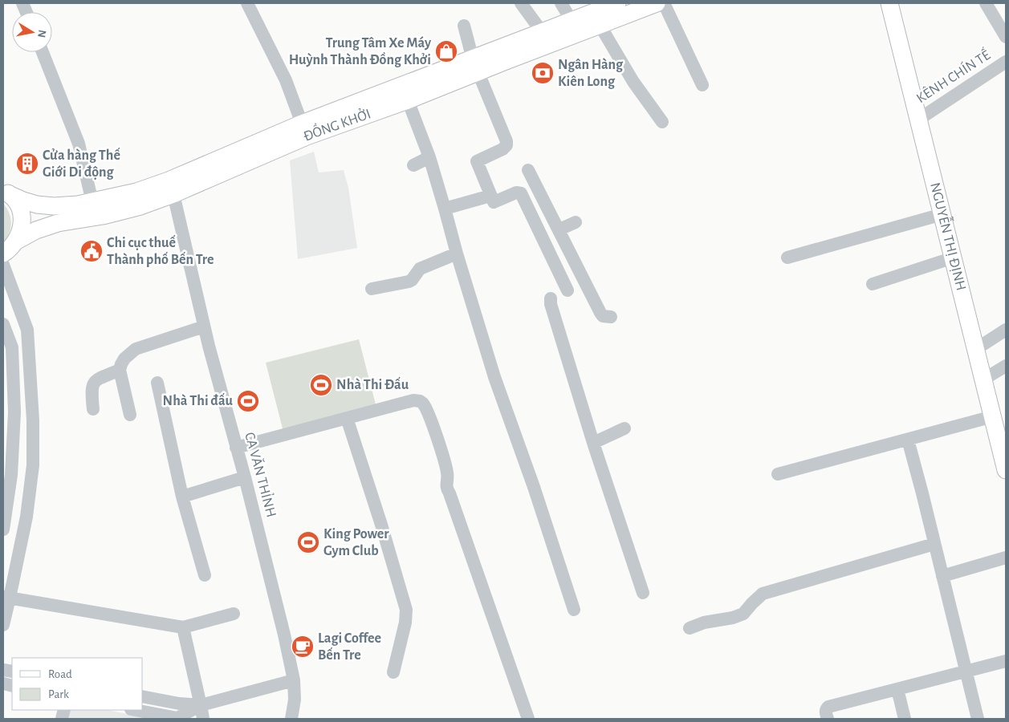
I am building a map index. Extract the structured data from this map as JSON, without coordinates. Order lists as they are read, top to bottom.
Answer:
{
  "streets": {
    "main road": ["ĐỒNG KHỞI", "NGUYỄN THỊ ĐỊNH"],
    "street": ["KÊNH CHÍN TẾ", "CA VĂN THỈNH"]
  },
  "crossings": [
    ["KÊNH CHÍN TẾ", "NGUYỄN THỊ ĐỊNH"],
    ["ĐỒNG KHỞI", "CA VĂN THỈNH"]
  ],
  "places": {
    "shop": ["Trung Tâm Xe Máy Huỳnh Thành Đồng Khởi"],
    "bank": ["Ngân Hàng Kiên Long"],
    "building": ["Cửa hàng Thế Giới Di động"],
    "public building": ["Chi cục thuế Thành phố Bến Tre"],
    "sports": ["Nhà Thi Đấu", "Nhà Thi đấu", "King Power Gym Club"],
    "cafe": ["Lagi Coffee Bến Tre"]
  },
  "legend": ["Road", "Park"],
  "north": "right"
}
